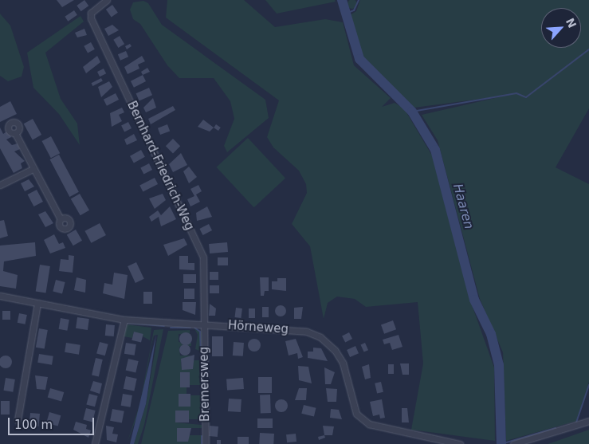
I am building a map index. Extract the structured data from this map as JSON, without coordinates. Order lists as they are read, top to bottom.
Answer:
{
  "streets": {
    "street": ["Bernhard-Friedrich-Weg", "Hörneweg", "Bremersweg"]
  },
  "crossings": [
    ["Bernhard-Friedrich-Weg", "Hörneweg"],
    ["Bernhard-Friedrich-Weg", "Bremersweg"],
    ["Hörneweg", "Bremersweg"]
  ],
  "water": ["Haaren"],
  "scale_bar": "100 m",
  "north": "top right"
}
